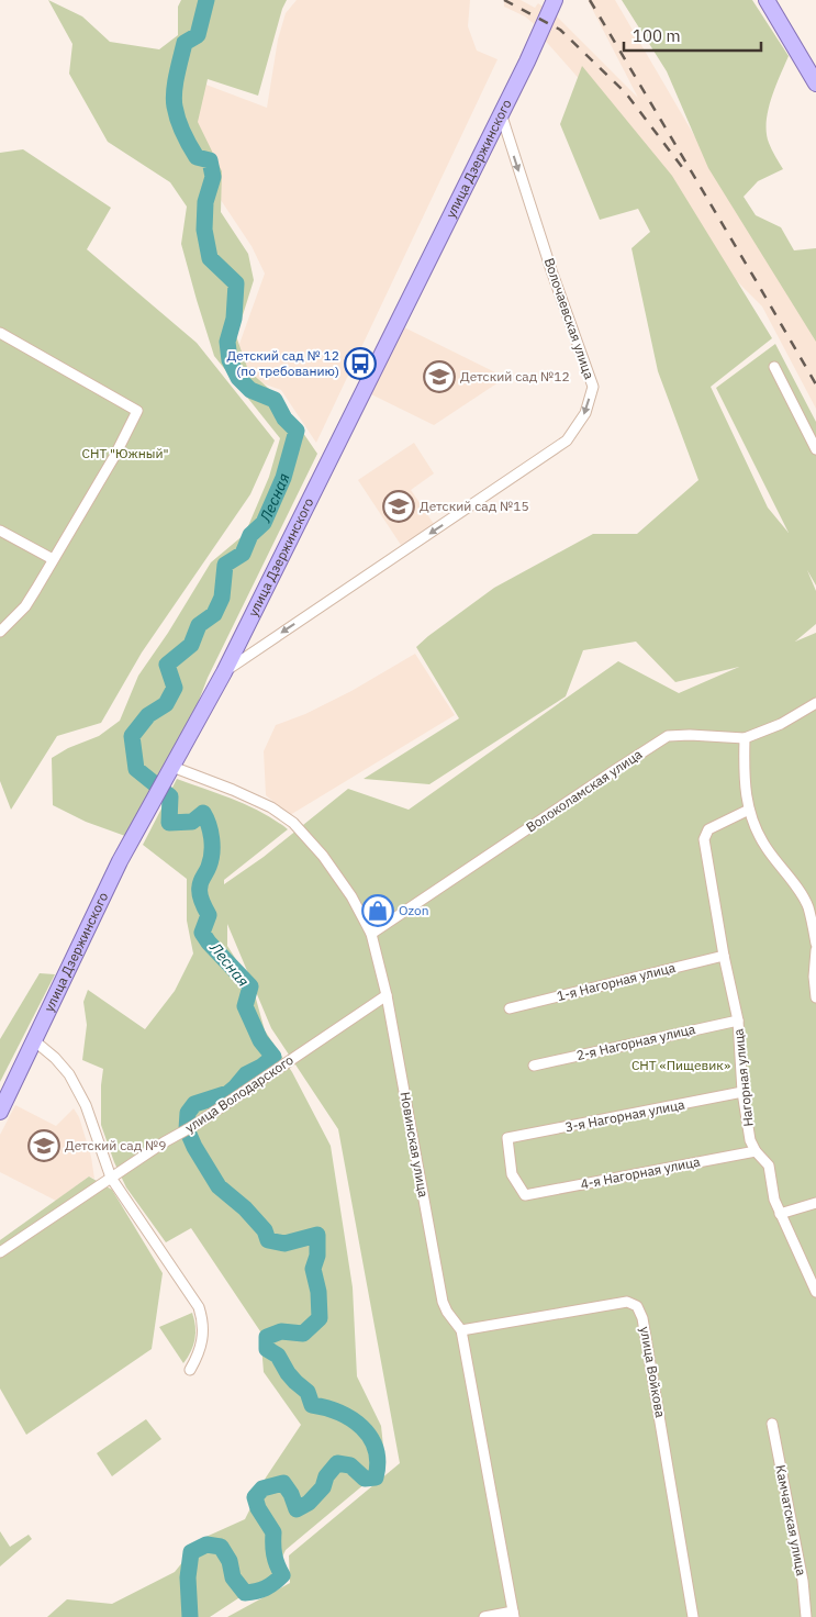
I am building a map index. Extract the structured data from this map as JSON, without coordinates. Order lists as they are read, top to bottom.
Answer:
{
  "streets": {
    "main road": ["улица Дзержинского"],
    "street": [
      "Волочаевская улица",
      "Волоколамская улица",
      "1-я Нагорная улица",
      "2-я Нагорная улица",
      "Нагорная улица",
      "улица Володарского",
      "3-я Нагорная улица",
      "Новинская улица",
      "4-я Нагорная улица",
      "улица Войкова",
      "Камчатская улица"
    ]
  },
  "crossings": [
    ["улица Дзержинского", "Волочаевская улица"],
    ["улица Дзержинского", "Новинская улица"],
    ["Волоколамская улица", "Новинская улица"],
    ["1-я Нагорная улица", "Нагорная улица"],
    ["2-я Нагорная улица", "Нагорная улица"],
    ["Нагорная улица", "3-я Нагорная улица"],
    ["Нагорная улица", "4-я Нагорная улица"],
    ["улица Володарского", "Новинская улица"],
    ["3-я Нагорная улица", "4-я Нагорная улица"],
    ["Новинская улица", "улица Войкова"]
  ],
  "one_way": ["Волочаевская улица"],
  "water": ["Лесная"],
  "parks": ["СНТ \"Южный\"", "СНТ «Пищевик»"],
  "places": {
    "bus stop": ["Детский сад № 12 (по требованию)"],
    "school or university": ["Детский сад №12", "Детский сад №15", "Детский сад №9"],
    "shop": ["Ozon"]
  },
  "scale_bar": "100 m"
}
